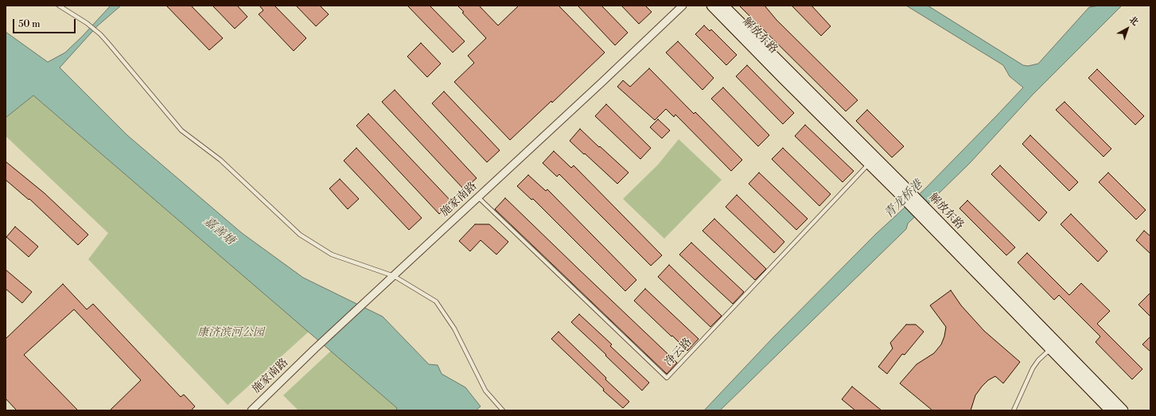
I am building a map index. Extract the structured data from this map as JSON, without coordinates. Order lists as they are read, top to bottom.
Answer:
{
  "streets": {
    "main road": ["解放东路"],
    "street": ["施家南路"],
    "lane": ["净云路"]
  },
  "crossings": [
    ["解放东路", "净云路"],
    ["施家南路", "净云路"]
  ],
  "water": ["青龙桥港", "嘉善塘"],
  "parks": ["康济滨河公园"],
  "scale_bar": "50 m",
  "north": "top right"
}
